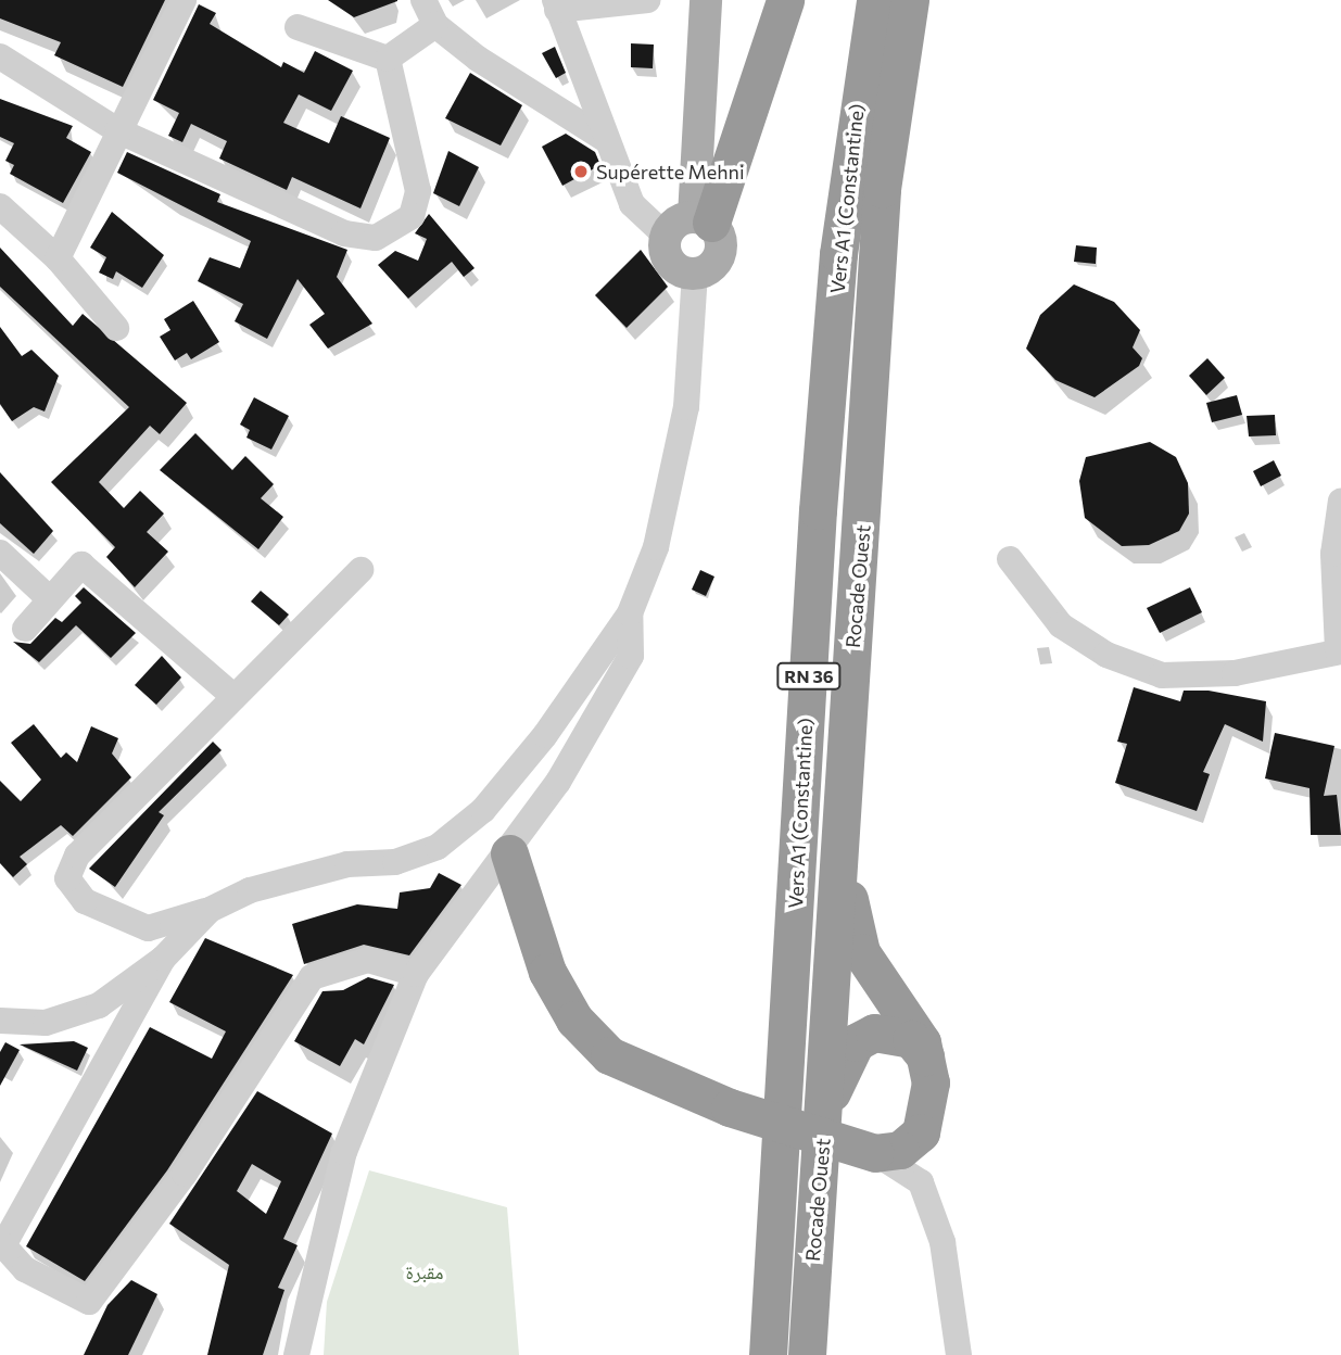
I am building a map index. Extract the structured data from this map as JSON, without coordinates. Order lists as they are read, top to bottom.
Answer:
{
  "streets": {
    "highway": ["Vers A1 (Constantine)", "Rocade Ouest", "RN 36"]
  },
  "parks": ["مقبرة"],
  "places": ["Supérette Mehni"]
}
